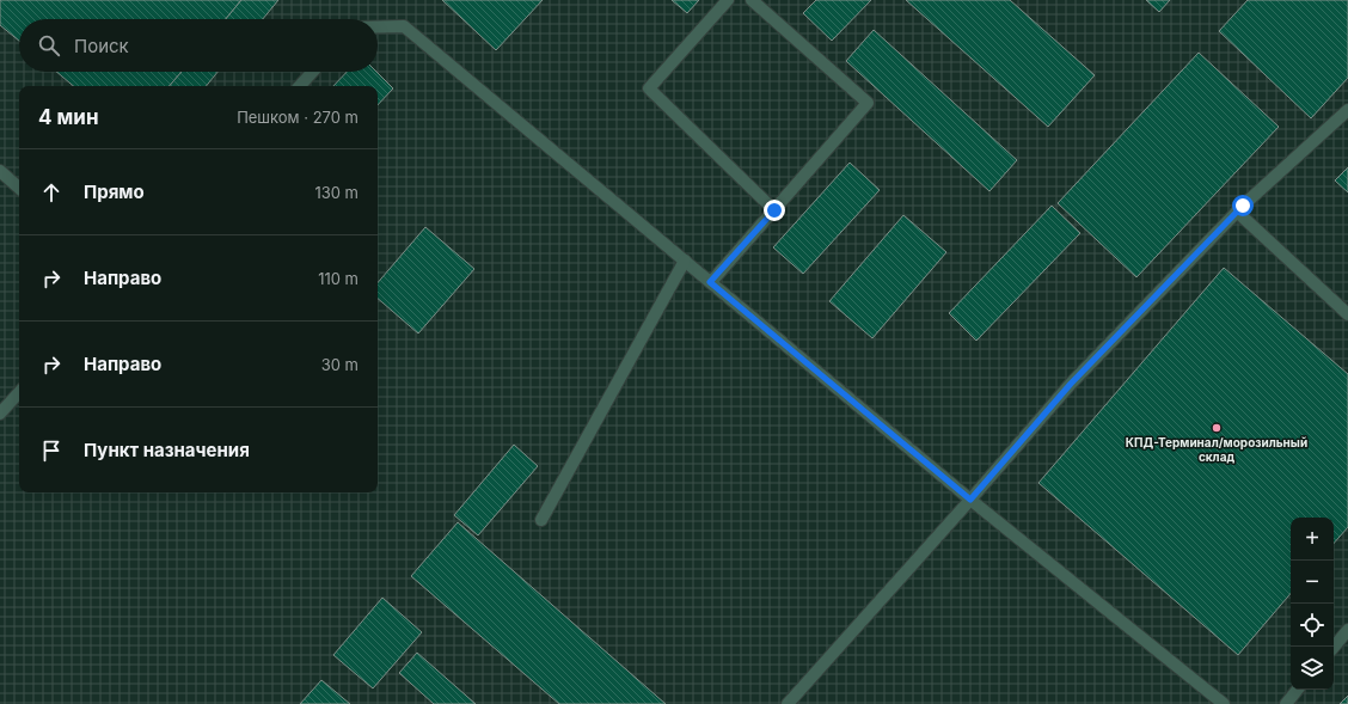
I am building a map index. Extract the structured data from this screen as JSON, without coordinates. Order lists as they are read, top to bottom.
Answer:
{
  "places": ["КПД-Терминал/морозильный склад"],
  "page": {
    "search": "Поиск",
    "heading": ["4 мин", "Пешком · 270 m"],
    "list": [
      ["Прямо", "130 m"],
      ["Направо", "110 m"],
      ["Направо", "30 m"],
      "Пункт назначения"
    ],
    "map_buttons": ["+", "−"]
  }
}
